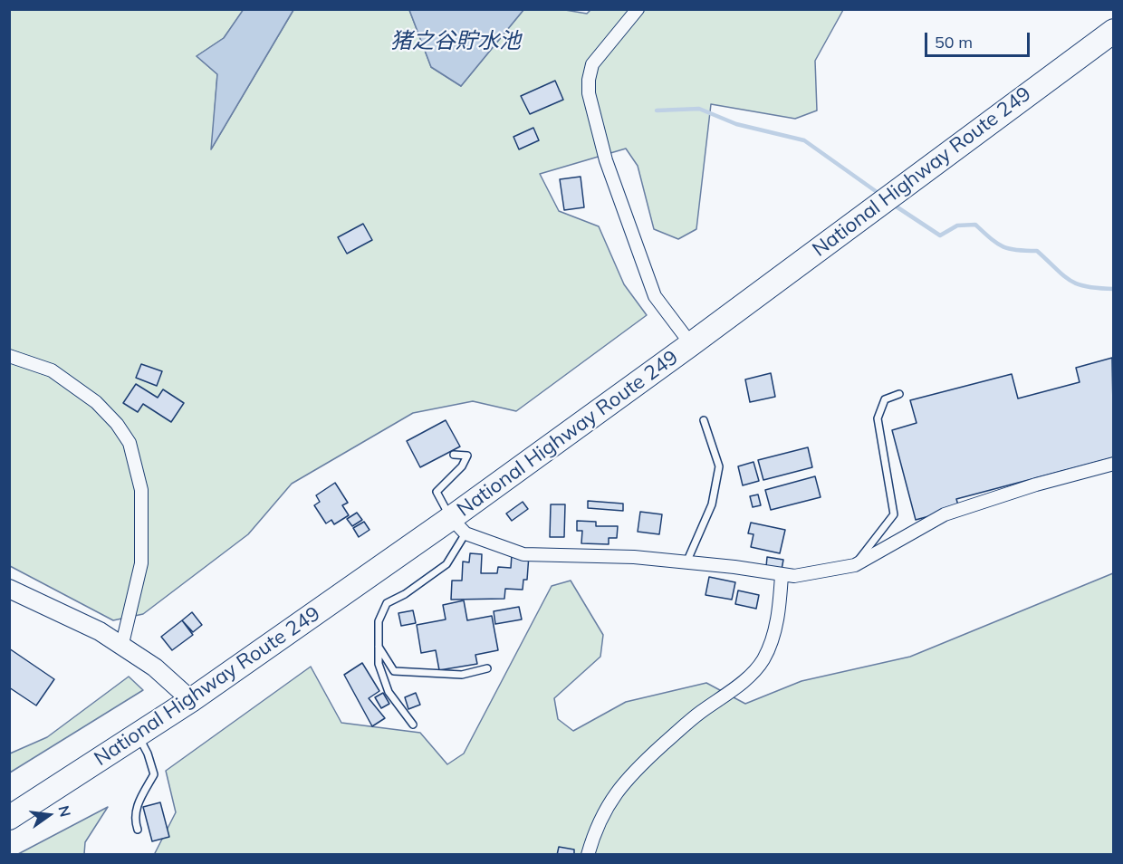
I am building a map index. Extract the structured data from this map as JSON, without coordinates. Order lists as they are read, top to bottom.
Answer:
{
  "streets": {
    "highway": ["National Highway Route 249"]
  },
  "water": ["猪之谷貯水池"],
  "scale_bar": "50 m",
  "north": "right"
}
